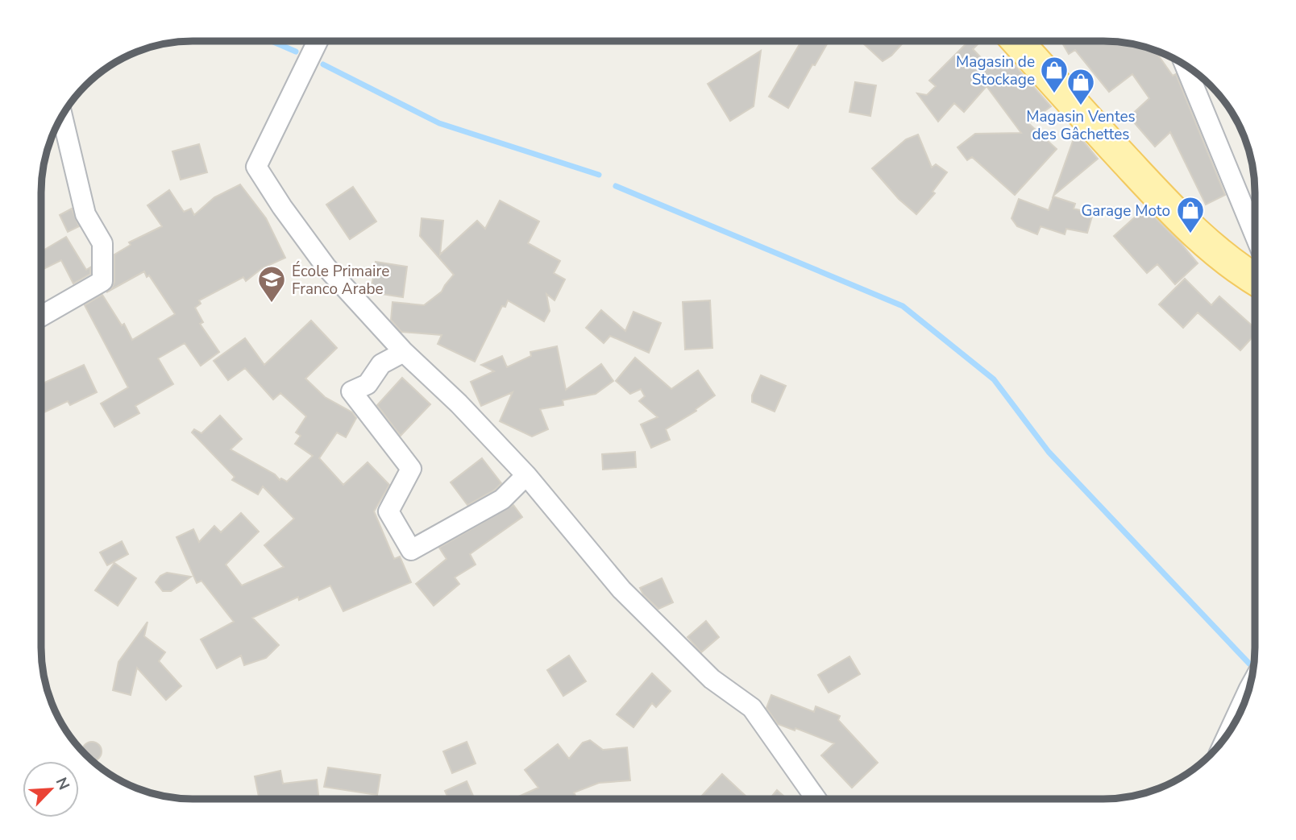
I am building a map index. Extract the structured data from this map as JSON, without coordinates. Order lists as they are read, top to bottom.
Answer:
{
  "places": {
    "shop": ["Magasin de Stockage", "Magasin Ventes des Gâchettes", "Garage Moto"],
    "school or university": ["École Primaire Franco Arabe"]
  },
  "north": "top right"
}
